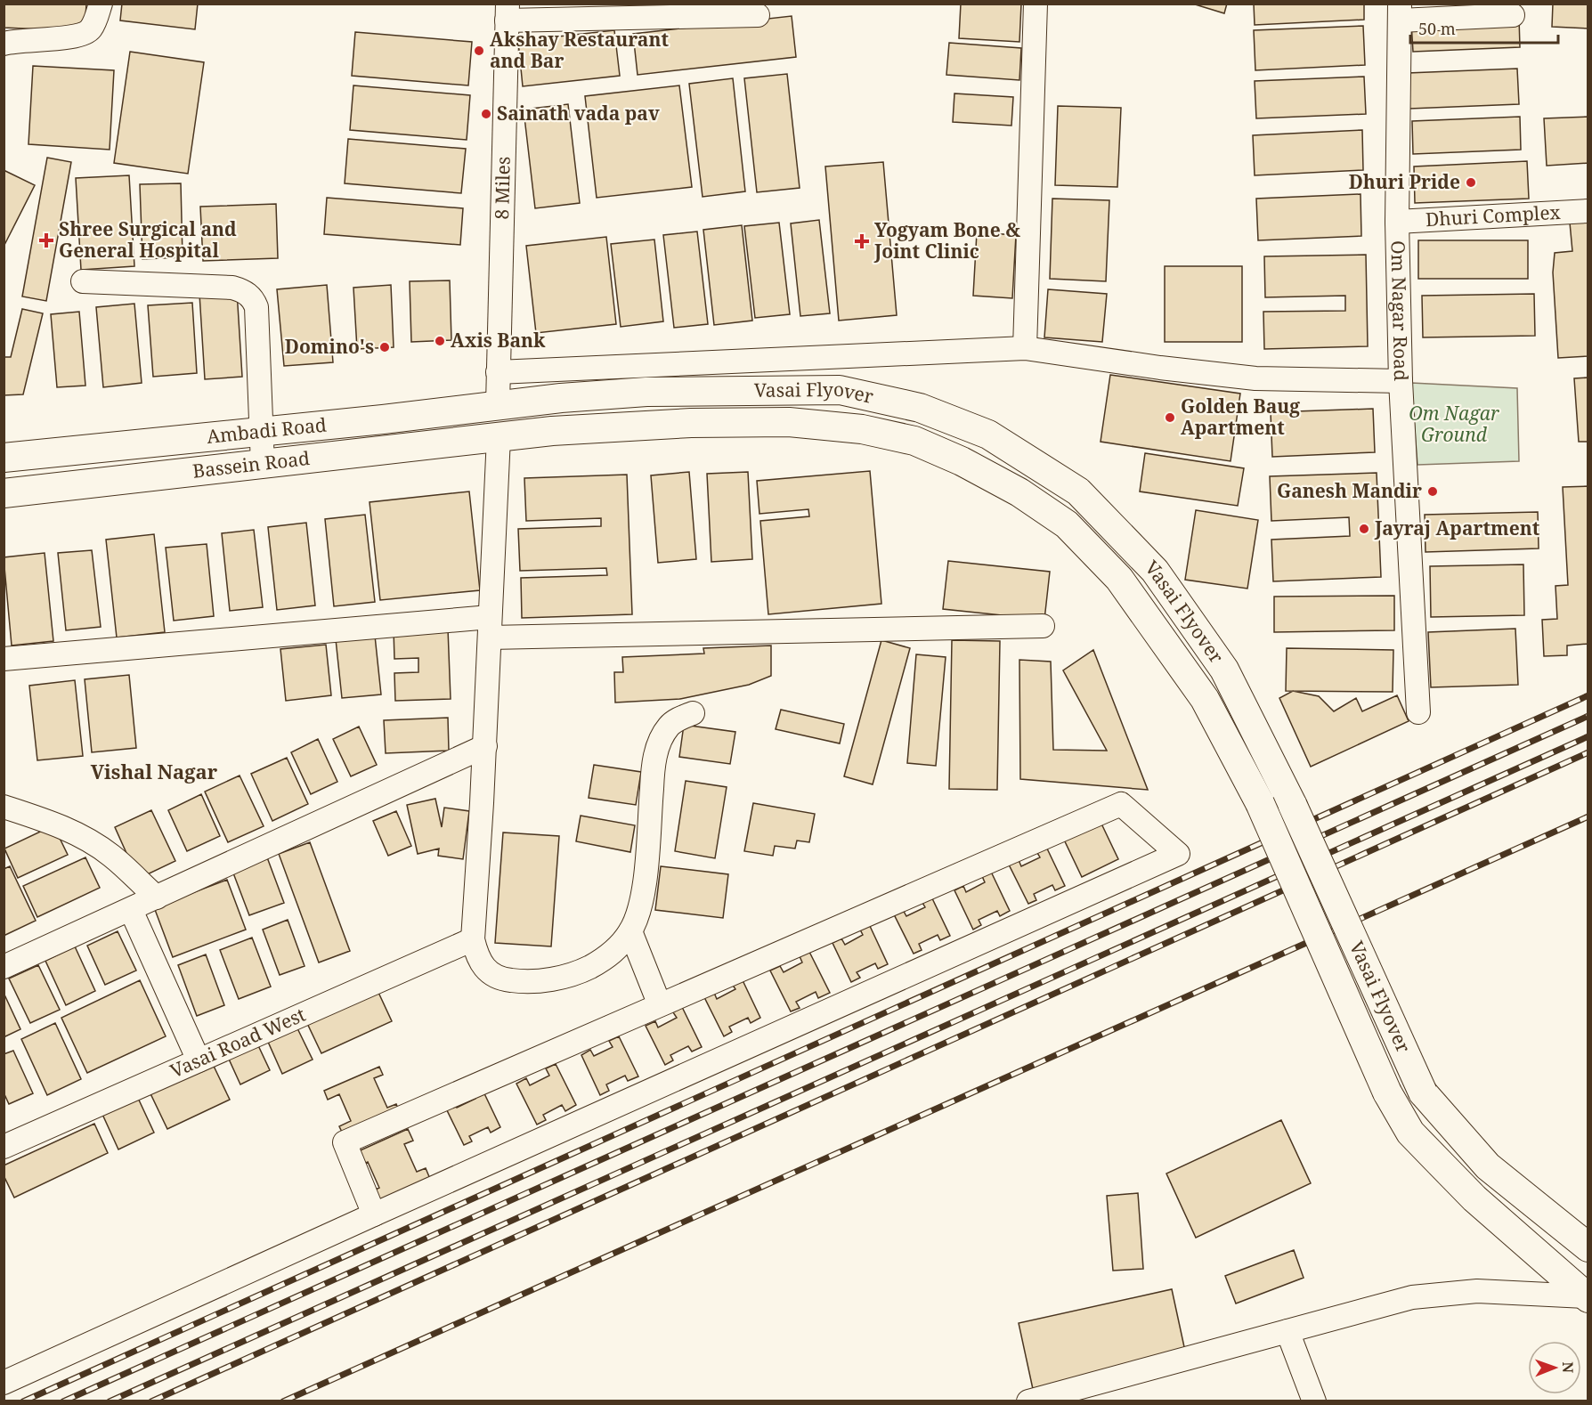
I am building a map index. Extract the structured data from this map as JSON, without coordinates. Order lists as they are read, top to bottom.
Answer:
{
  "streets": {
    "main road": ["Vasai Flyover", "Ambadi Road", "Bassein Road"],
    "street": [
      "8 Miles",
      "Dhuri Complex",
      "Om Nagar Road",
      "Vasai Road West"
    ]
  },
  "crossings": [
    ["Dhuri Complex", "Om Nagar Road"],
    ["Vasai Flyover", "Ambadi Road"],
    ["Vasai Flyover", "Bassein Road"]
  ],
  "districts": ["Vishal Nagar"],
  "parks": ["Om Nagar Ground"],
  "places": {
    "other": [
      "Akshay Restaurant and Bar",
      "Sainath vada pav",
      "Dhuri Pride",
      "Axis Bank",
      "Domino's",
      "Golden Baug Apartment",
      "Ganesh Mandir",
      "Jayraj Apartment"
    ],
    "health": ["Shree Surgical and General Hospital", "Yogyam Bone & Joint Clinic"]
  },
  "scale_bar": "50 m",
  "north": "right"
}
